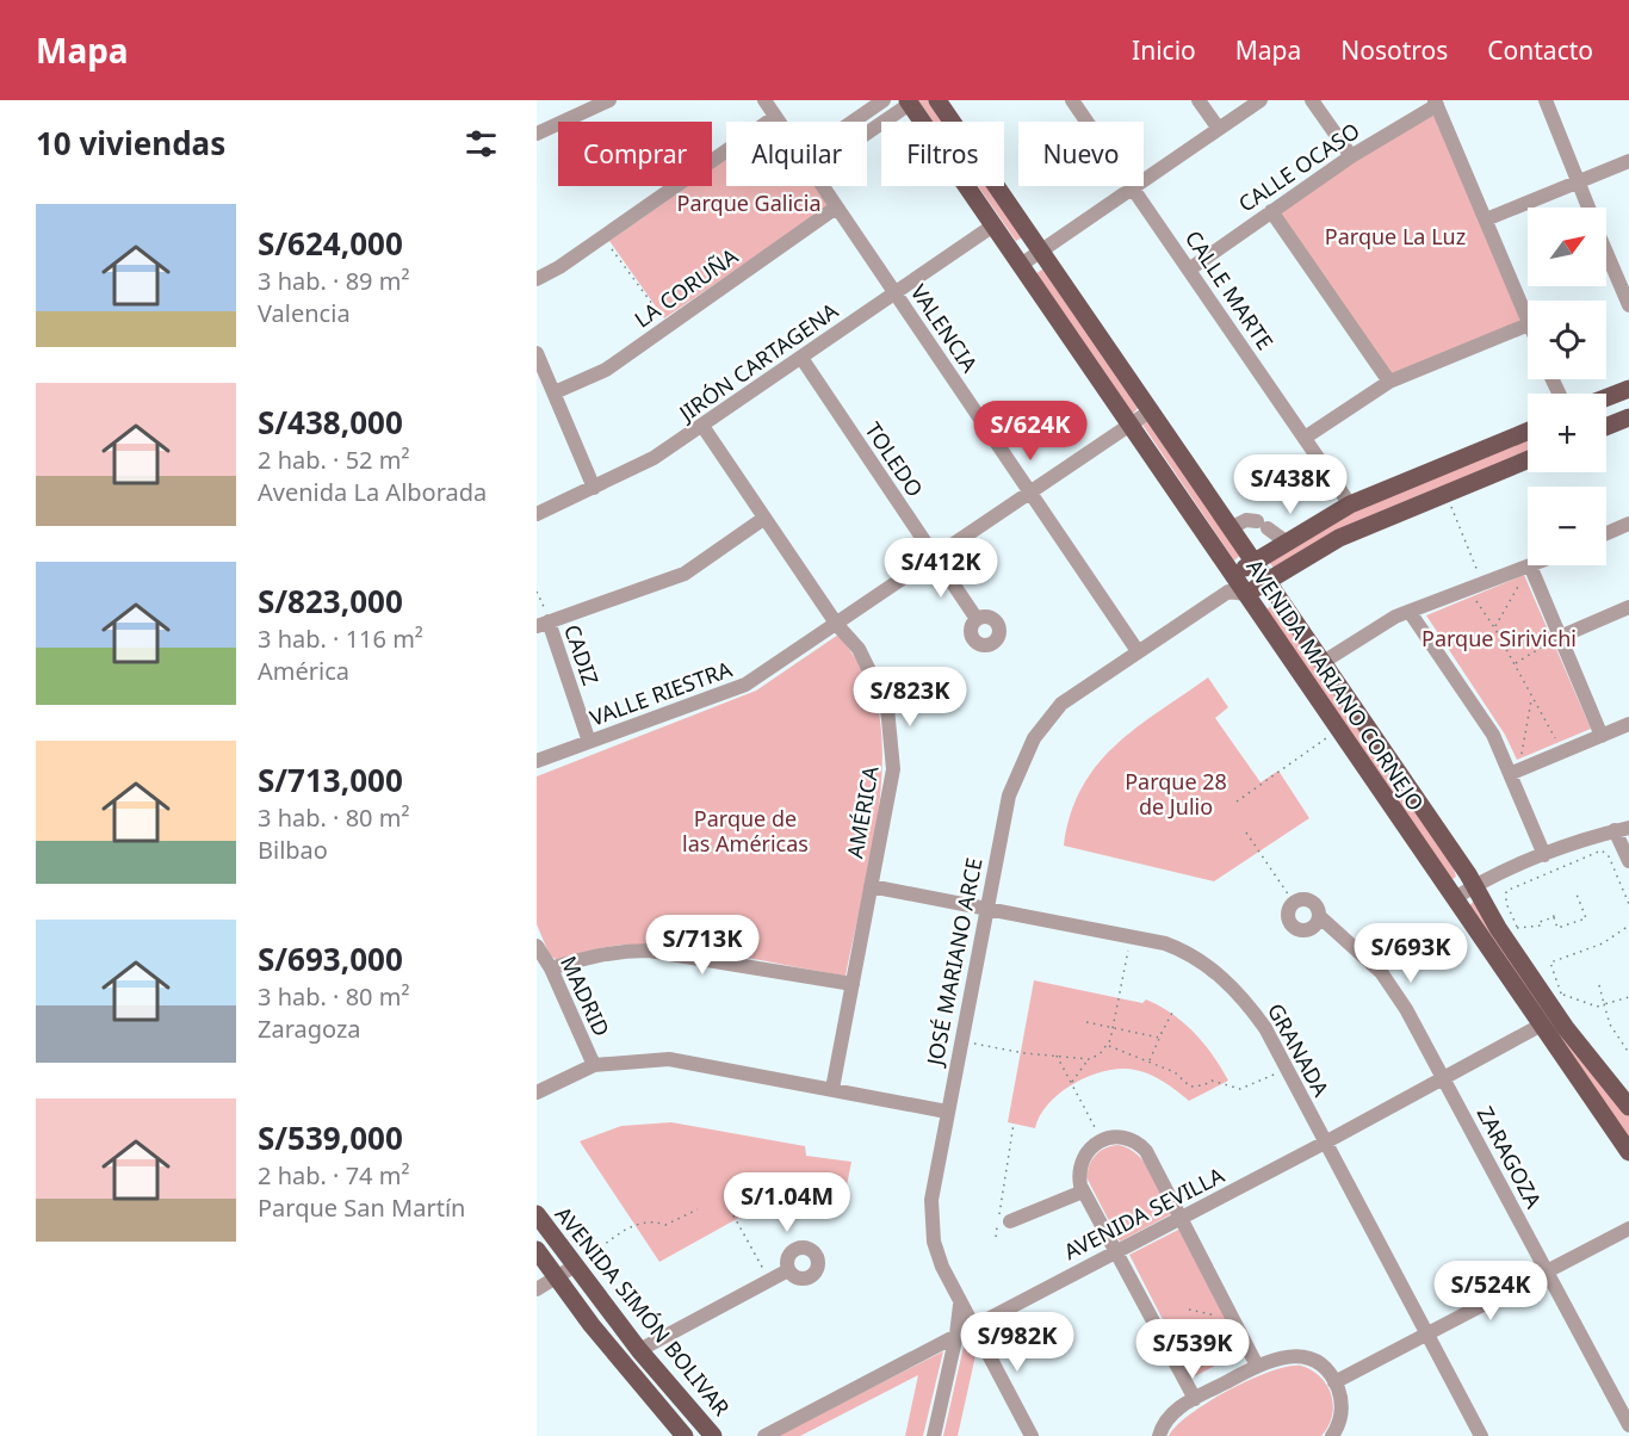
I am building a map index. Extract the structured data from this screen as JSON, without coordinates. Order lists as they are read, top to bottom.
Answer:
{
  "streets": {
    "main road": ["AVENIDA MARIANO CORNEJO", "AVENIDA SIMÓN BOLIVAR"],
    "street": [
      "CALLE OCASO",
      "LA CORUÑA",
      "CALLE MARTE",
      "VALENCIA",
      "JIRÓN CARTAGENA",
      "TOLEDO",
      "CADIZ",
      "VALLE RIESTRA",
      "AMÉRICA",
      "JOSÉ MARIANO ARCE",
      "MADRID",
      "GRANADA",
      "ZARAGOZA",
      "AVENIDA SEVILLA"
    ]
  },
  "crossings": [
    ["CALLE OCASO", "CALLE MARTE"],
    ["LA CORUÑA", "VALENCIA"],
    ["VALENCIA", "JIRÓN CARTAGENA"],
    ["VALENCIA", "VALLE RIESTRA"],
    ["VALENCIA", "JOSÉ MARIANO ARCE"],
    ["JIRÓN CARTAGENA", "TOLEDO"],
    ["JIRÓN CARTAGENA", "AVENIDA MARIANO CORNEJO"],
    ["JIRÓN CARTAGENA", "AMÉRICA"],
    ["TOLEDO", "VALLE RIESTRA"],
    ["CADIZ", "VALLE RIESTRA"],
    ["AVENIDA MARIANO CORNEJO", "VALLE RIESTRA"],
    ["AVENIDA MARIANO CORNEJO", "JOSÉ MARIANO ARCE"],
    ["AVENIDA MARIANO CORNEJO", "AVENIDA SEVILLA"],
    ["VALLE RIESTRA", "AMÉRICA"],
    ["AMÉRICA", "GRANADA"],
    ["JOSÉ MARIANO ARCE", "GRANADA"],
    ["JOSÉ MARIANO ARCE", "AVENIDA SEVILLA"],
    ["GRANADA", "AVENIDA SEVILLA"],
    ["ZARAGOZA", "AVENIDA SEVILLA"]
  ],
  "parks": [
    "Parque Galicia",
    "Parque La Luz",
    "Parque Sirivichi",
    "Parque 28 de Julio",
    "Parque de las Américas"
  ],
  "north": "top right",
  "page": {
    "header": "Mapa",
    "nav": [
      "Inicio",
      "Mapa",
      "Nosotros",
      "Contacto"
    ],
    "heading": "10 viviendas",
    "chip": [
      "Comprar",
      "Alquilar",
      "Filtros",
      "Nuevo"
    ],
    "list": [
      {
        "name": "S/624,000",
        "note": "3 hab. · 89 m² · Valencia"
      },
      {
        "name": "S/438,000",
        "note": "2 hab. · 52 m² · Avenida La Alborada"
      },
      {
        "name": "S/823,000",
        "note": "3 hab. · 116 m² · América"
      },
      {
        "name": "S/713,000",
        "note": "3 hab. · 80 m² · Bilbao"
      },
      {
        "name": "S/693,000",
        "note": "3 hab. · 80 m² · Zaragoza"
      },
      {
        "name": "S/539,000",
        "note": "2 hab. · 74 m² · Parque San Martín"
      }
    ],
    "map_buttons": ["+", "−"],
    "price": [
      "S/624K",
      "S/438K",
      "S/412K",
      "S/823K",
      "S/713K",
      "S/693K",
      "S/1.04M",
      "S/524K",
      "S/982K",
      "S/539K"
    ]
  }
}
